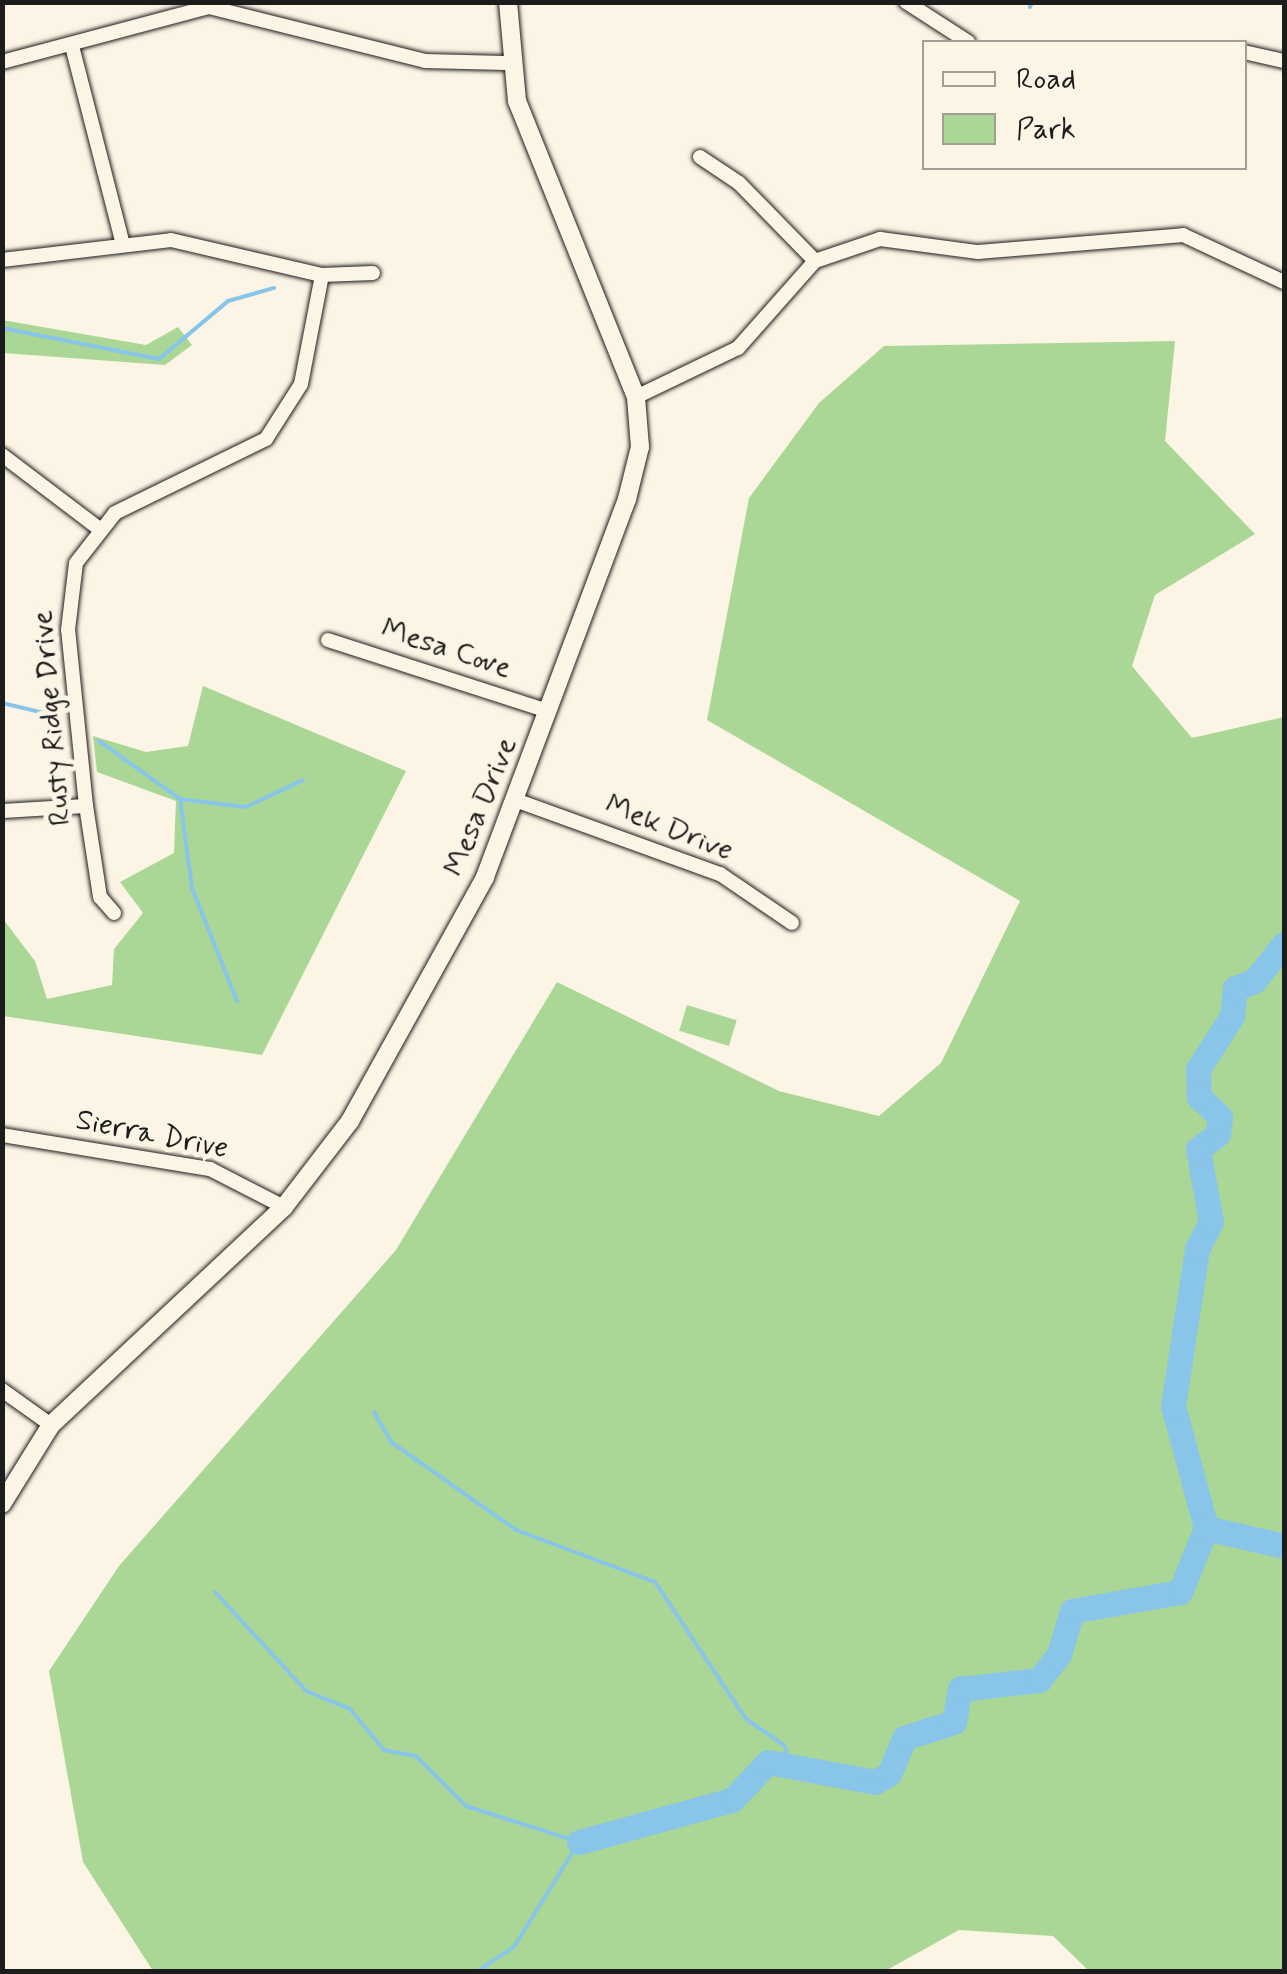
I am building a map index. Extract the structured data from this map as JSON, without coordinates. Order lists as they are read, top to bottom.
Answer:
{
  "streets": {
    "street": [
      "Mesa Cove",
      "Rusty Ridge Drive",
      "Mesa Drive",
      "Mek Drive",
      "Sierra Drive"
    ]
  },
  "crossings": [
    ["Mesa Cove", "Mesa Drive"],
    ["Mesa Drive", "Mek Drive"],
    ["Mesa Drive", "Sierra Drive"]
  ],
  "legend": ["Road", "Park"]
}
